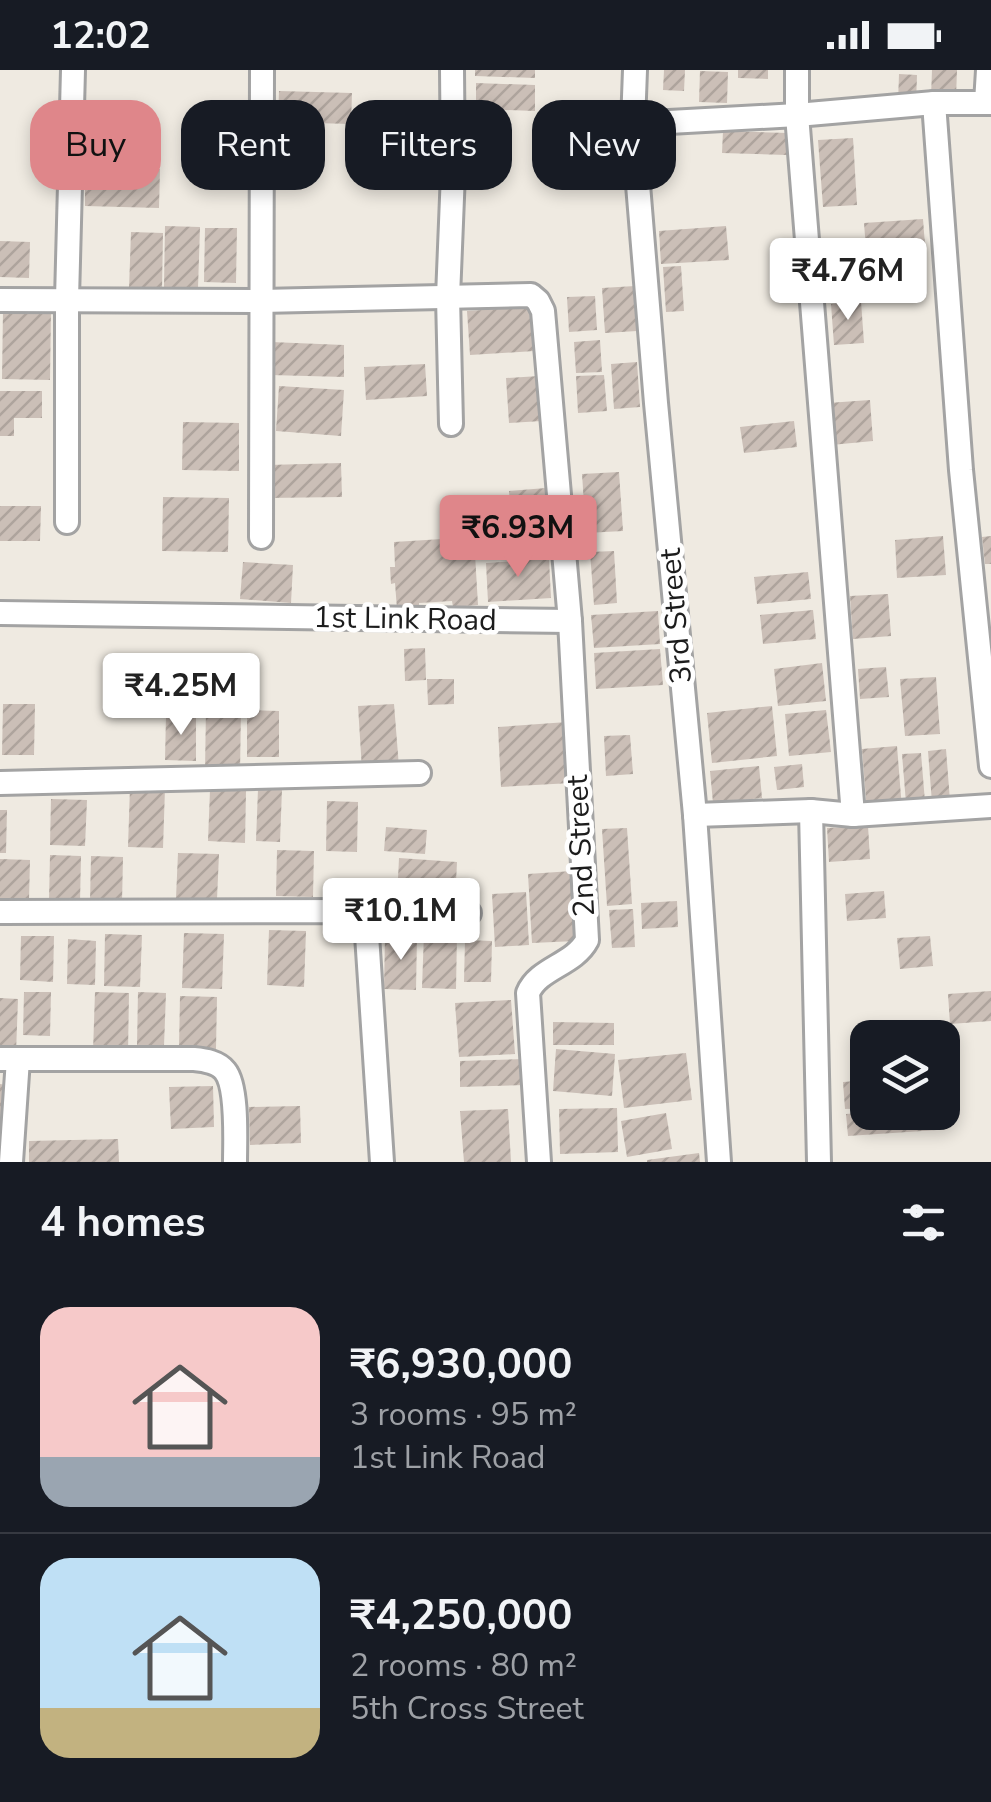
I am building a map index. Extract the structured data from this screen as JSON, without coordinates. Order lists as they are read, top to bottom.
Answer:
{
  "streets": {
    "street": ["3rd Street", "1st Link Road", "2nd Street"]
  },
  "crossings": [
    ["1st Link Road", "2nd Street"]
  ],
  "page": {
    "status": "12:02",
    "chip": [
      "Buy",
      "Rent",
      "Filters",
      "New"
    ],
    "price": [
      "₹4.76M",
      "₹6.93M",
      "₹4.25M",
      "₹10.1M"
    ],
    "heading": "4 homes",
    "list": [
      {
        "name": "₹6,930,000",
        "note": "3 rooms · 95 m² · 1st Link Road"
      },
      {
        "name": "₹4,250,000",
        "note": "2 rooms · 80 m² · 5th Cross Street"
      }
    ]
  }
}
